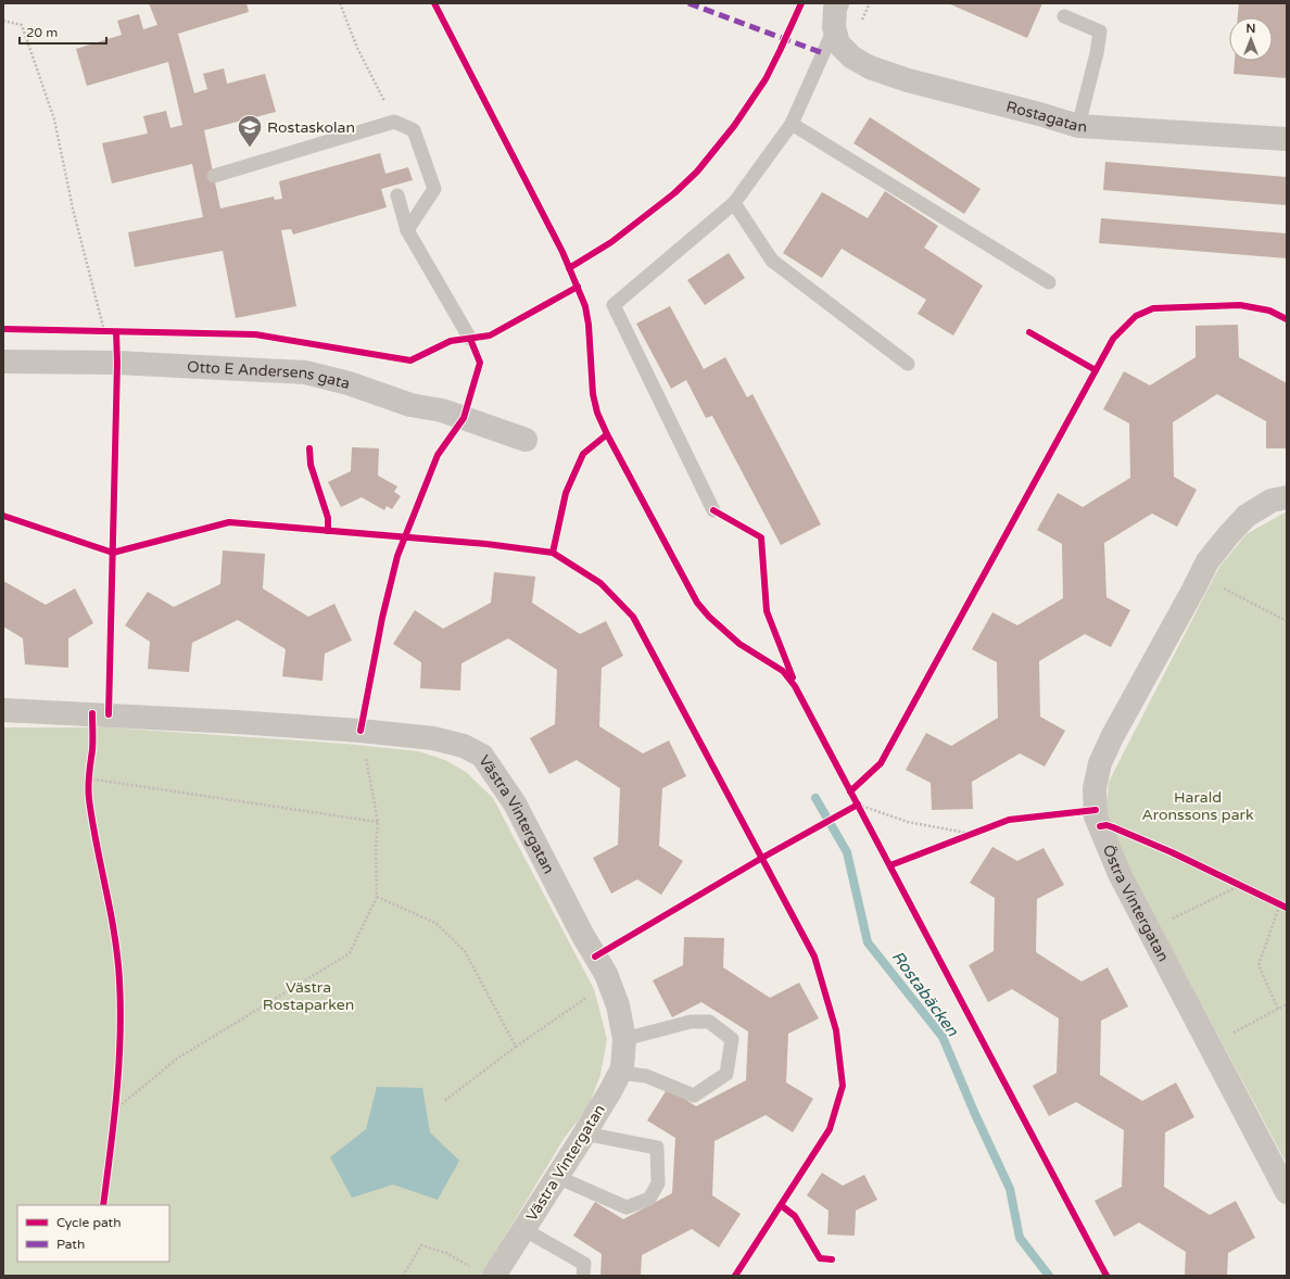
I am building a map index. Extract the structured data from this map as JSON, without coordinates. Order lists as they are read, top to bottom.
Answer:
{
  "streets": {
    "street": [
      "Rostagatan",
      "Otto E Andersens gata",
      "Västra Vintergatan",
      "Östra Vintergatan"
    ]
  },
  "water": ["Rostabäcken"],
  "parks": ["Harald Aronssons park", "Västra Rostaparken"],
  "places": {
    "school or university": ["Rostaskolan"]
  },
  "legend": ["Cycle path", "Path"],
  "scale_bar": "20 m",
  "north": "top"
}
